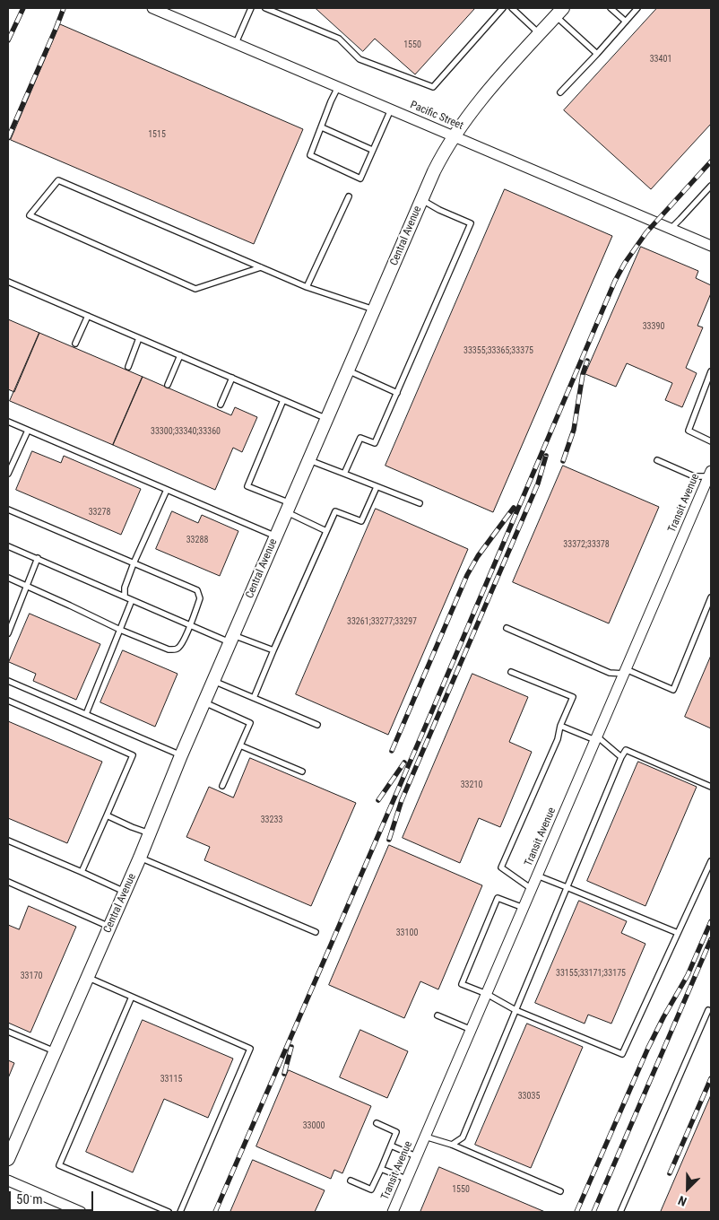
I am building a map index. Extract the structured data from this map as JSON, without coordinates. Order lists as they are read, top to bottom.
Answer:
{
  "streets": {
    "street": ["Pacific Street", "Central Avenue", "Transit Avenue"]
  },
  "crossings": [
    ["Pacific Street", "Central Avenue"]
  ],
  "house_numbers": [
    "1550",
    "33401",
    "1515",
    "33390",
    "33355;33365;33375",
    "33300;33340;33360",
    "33278",
    "33288",
    "33372;33378",
    "33261;33277;33297",
    "33210",
    "33233",
    "33100",
    "33155;33171;33175",
    "33170",
    "33115",
    "33035",
    "33000",
    "1550"
  ],
  "scale_bar": "50 m",
  "north": "bottom left"
}
